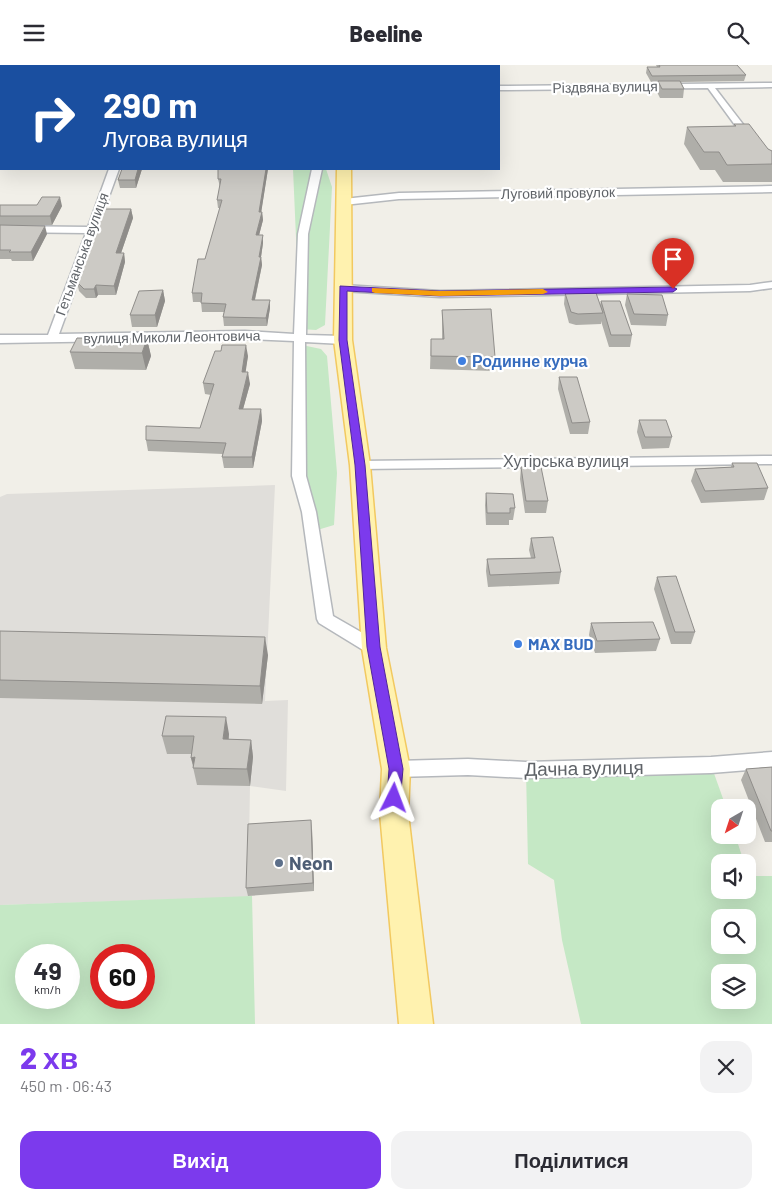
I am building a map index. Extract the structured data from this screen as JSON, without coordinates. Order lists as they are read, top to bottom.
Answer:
{
  "streets": {
    "street": [
      "Різдвяна вулиця",
      "Луговий провулок",
      "Гетьманська вулиця",
      "вулиця Миколи Леонтовича",
      "Хутірська вулиця",
      "Дачна вулиця"
    ]
  },
  "crossings": [
    ["Гетьманська вулиця", "вулиця Миколи Леонтовича"]
  ],
  "places": ["Родинне курча", "MAX BUD", "Neon"],
  "north": "bottom left",
  "page": {
    "header": "Beeline",
    "turn": ["290 m", "Лугова вулиця"],
    "speed": "49 km/h",
    "limit": "60",
    "heading": ["2 хв", "450 m · 06:43"],
    "buttons": ["Вихід", "Поділитися"]
  }
}
